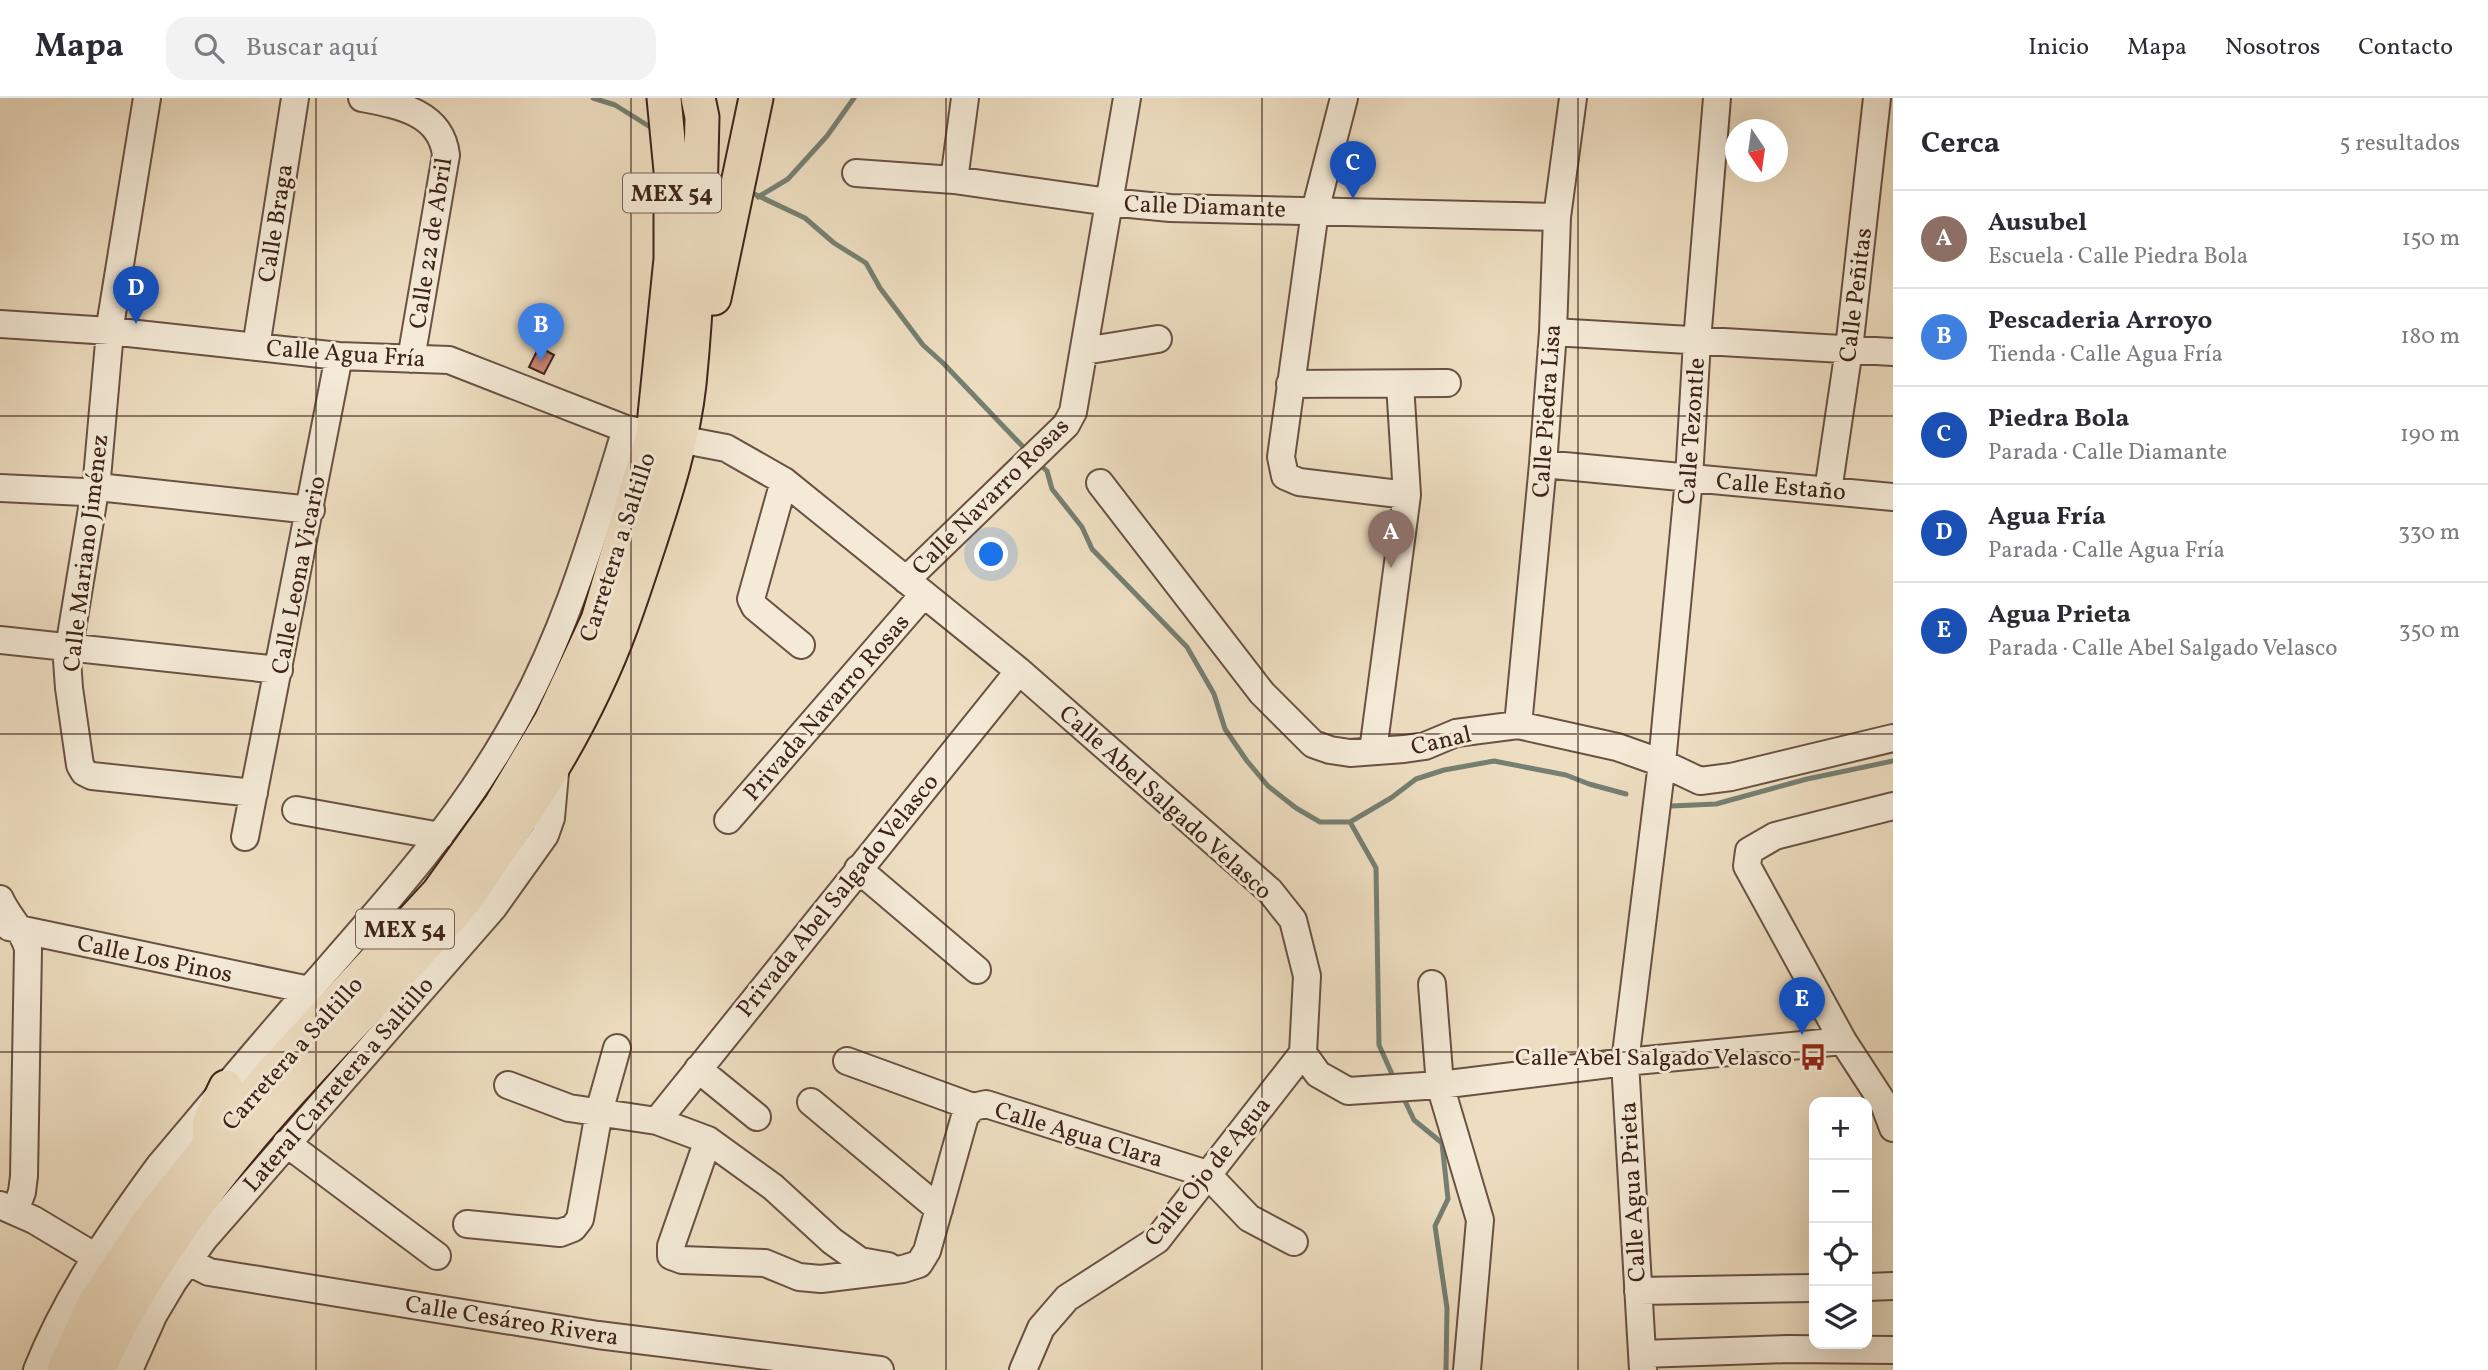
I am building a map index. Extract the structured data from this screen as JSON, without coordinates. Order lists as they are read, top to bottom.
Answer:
{
  "streets": {
    "main road": ["MEX 54", "Carretera a Saltillo"],
    "street": [
      "Calle Diamante",
      "Calle Braga",
      "Calle 22 de Abril",
      "Calle Peñitas",
      "Calle Agua Fría",
      "Calle Piedra Lisa",
      "Calle Tezontle",
      "Calle Estaño",
      "Calle Navarro Rosas",
      "Calle Mariano Jiménez",
      "Calle Leona Vicario",
      "Privada Navarro Rosas",
      "Canal",
      "Calle Abel Salgado Velasco",
      "Privada Abel Salgado Velasco",
      "Calle Los Pinos",
      "Lateral Carretera a Saltillo",
      "Calle Agua Clara",
      "Calle Ojo de Agua",
      "Calle Agua Prieta",
      "Calle Cesáreo Rivera"
    ]
  },
  "crossings": [
    ["Calle Diamante", "Calle Piedra Lisa"],
    ["Calle Braga", "Calle Agua Fría"],
    ["Calle 22 de Abril", "Calle Agua Fría"],
    ["Calle Peñitas", "Calle Estaño"],
    ["Calle Agua Fría", "Carretera a Saltillo"],
    ["Calle Agua Fría", "Calle Mariano Jiménez"],
    ["Calle Agua Fría", "Calle Leona Vicario"],
    ["Calle Agua Fría", "Calle Abel Salgado Velasco"],
    ["Calle Piedra Lisa", "Calle Estaño"],
    ["Calle Piedra Lisa", "Canal"],
    ["Calle Tezontle", "Calle Estaño"],
    ["Calle Tezontle", "Canal"],
    ["Calle Tezontle", "Calle Agua Prieta"],
    ["Calle Navarro Rosas", "Privada Navarro Rosas"],
    ["Calle Navarro Rosas", "Calle Abel Salgado Velasco"],
    ["Carretera a Saltillo", "Calle Abel Salgado Velasco"],
    ["Carretera a Saltillo", "Lateral Carretera a Saltillo"],
    ["Calle Mariano Jiménez", "Calle Leona Vicario"],
    ["Privada Navarro Rosas", "Calle Abel Salgado Velasco"],
    ["Canal", "Calle Agua Prieta"],
    ["Calle Abel Salgado Velasco", "Privada Abel Salgado Velasco"],
    ["Calle Abel Salgado Velasco", "Calle Ojo de Agua"],
    ["Lateral Carretera a Saltillo", "Calle Cesáreo Rivera"],
    ["Calle Agua Clara", "Calle Ojo de Agua"]
  ],
  "places": {
    "bus stop": ["Calle Abel Salgado Velasco"]
  },
  "north": "bottom",
  "page": {
    "header": "Mapa",
    "search": "Buscar aquí",
    "nav": [
      "Inicio",
      "Mapa",
      "Nosotros",
      "Contacto"
    ],
    "heading": ["Cerca", "5 resultados"],
    "pins": [
      "C",
      "D",
      "B",
      "A",
      "E"
    ],
    "list": [
      {
        "mark": "A",
        "name": "Ausubel",
        "note": "Escuela · Calle Piedra Bola",
        "value": "150 m"
      },
      {
        "mark": "B",
        "name": "Pescaderia Arroyo",
        "note": "Tienda · Calle Agua Fría",
        "value": "180 m"
      },
      {
        "mark": "C",
        "name": "Piedra Bola",
        "note": "Parada · Calle Diamante",
        "value": "190 m"
      },
      {
        "mark": "D",
        "name": "Agua Fría",
        "note": "Parada · Calle Agua Fría",
        "value": "330 m"
      },
      {
        "mark": "E",
        "name": "Agua Prieta",
        "note": "Parada · Calle Abel Salgado Velasco",
        "value": "350 m"
      }
    ],
    "map_buttons": ["+", "−"]
  }
}
